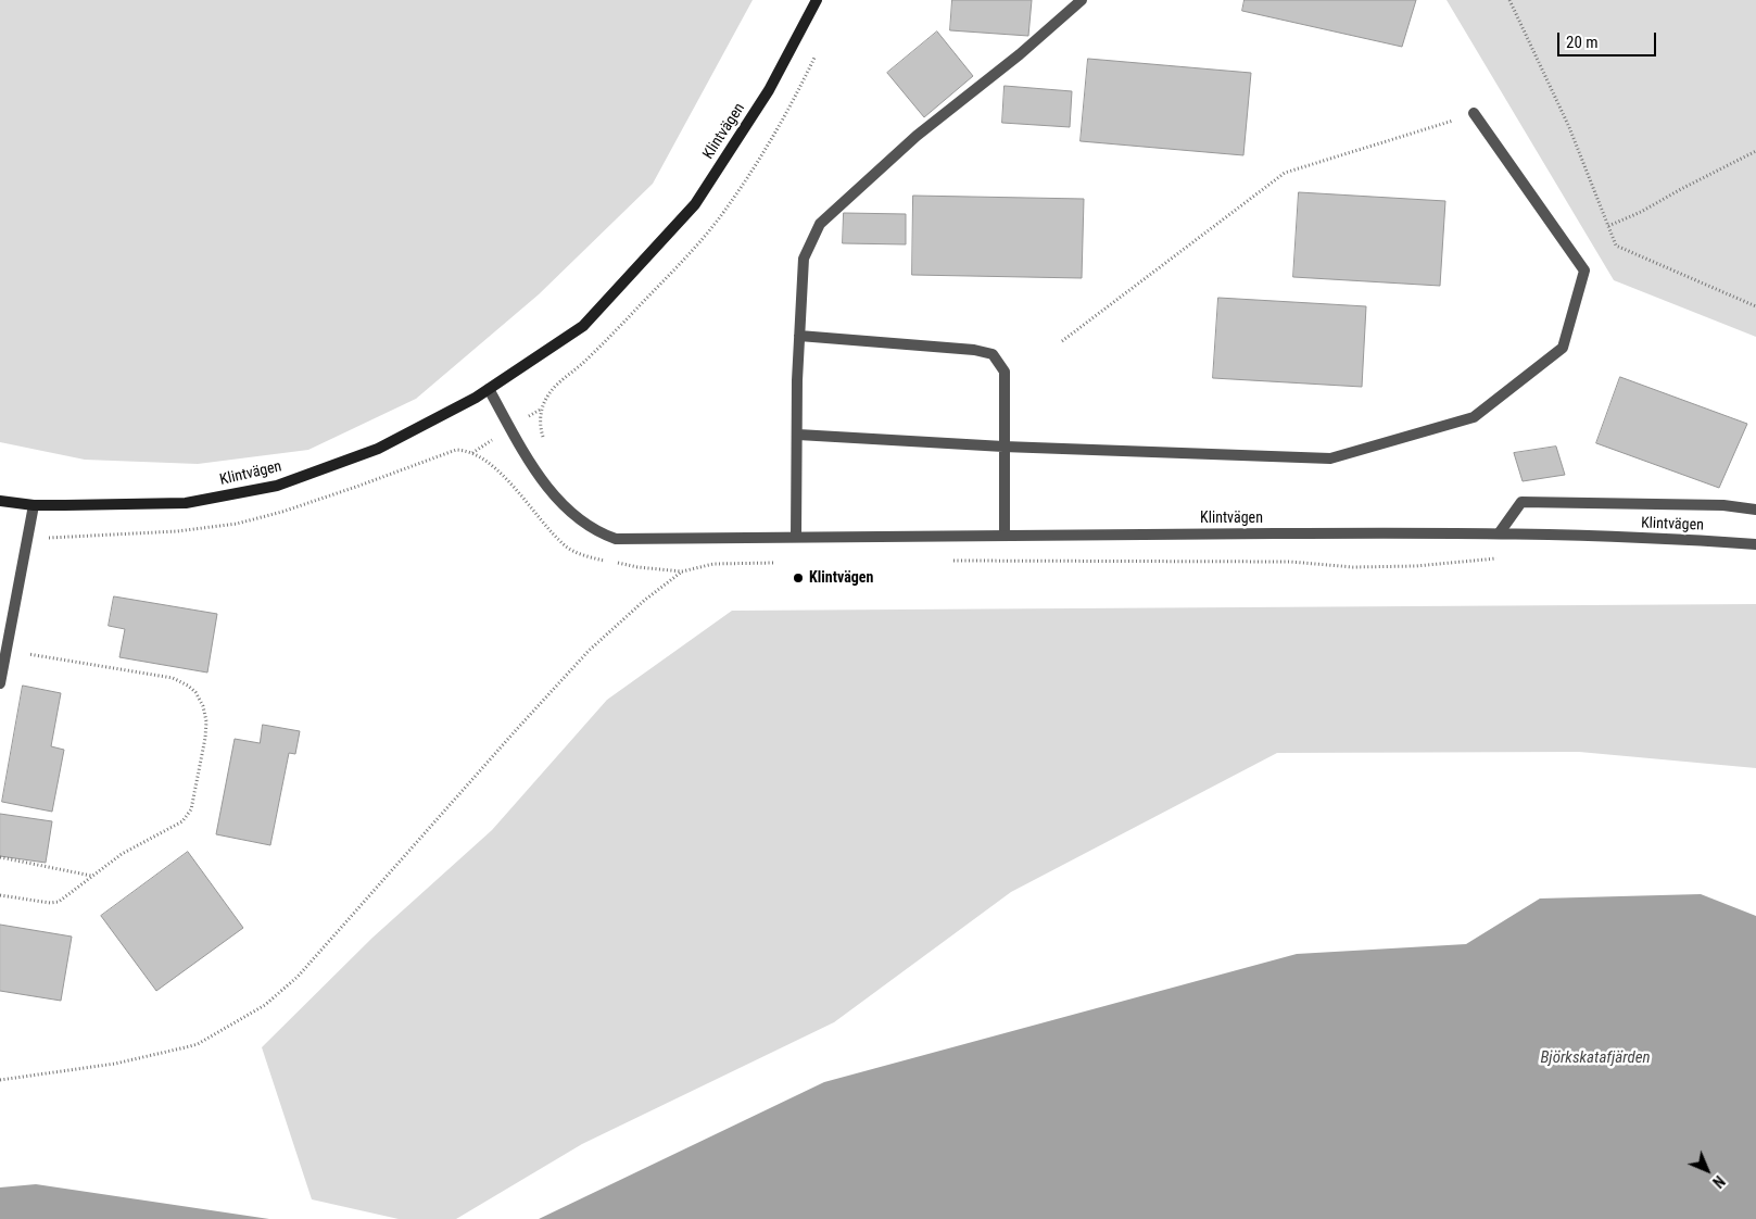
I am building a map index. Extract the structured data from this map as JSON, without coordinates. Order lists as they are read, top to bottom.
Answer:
{
  "streets": {
    "street": ["Klintvägen"]
  },
  "water": ["Björkskatafjärden"],
  "places": ["Klintvägen"],
  "scale_bar": "20 m",
  "north": "bottom right"
}
